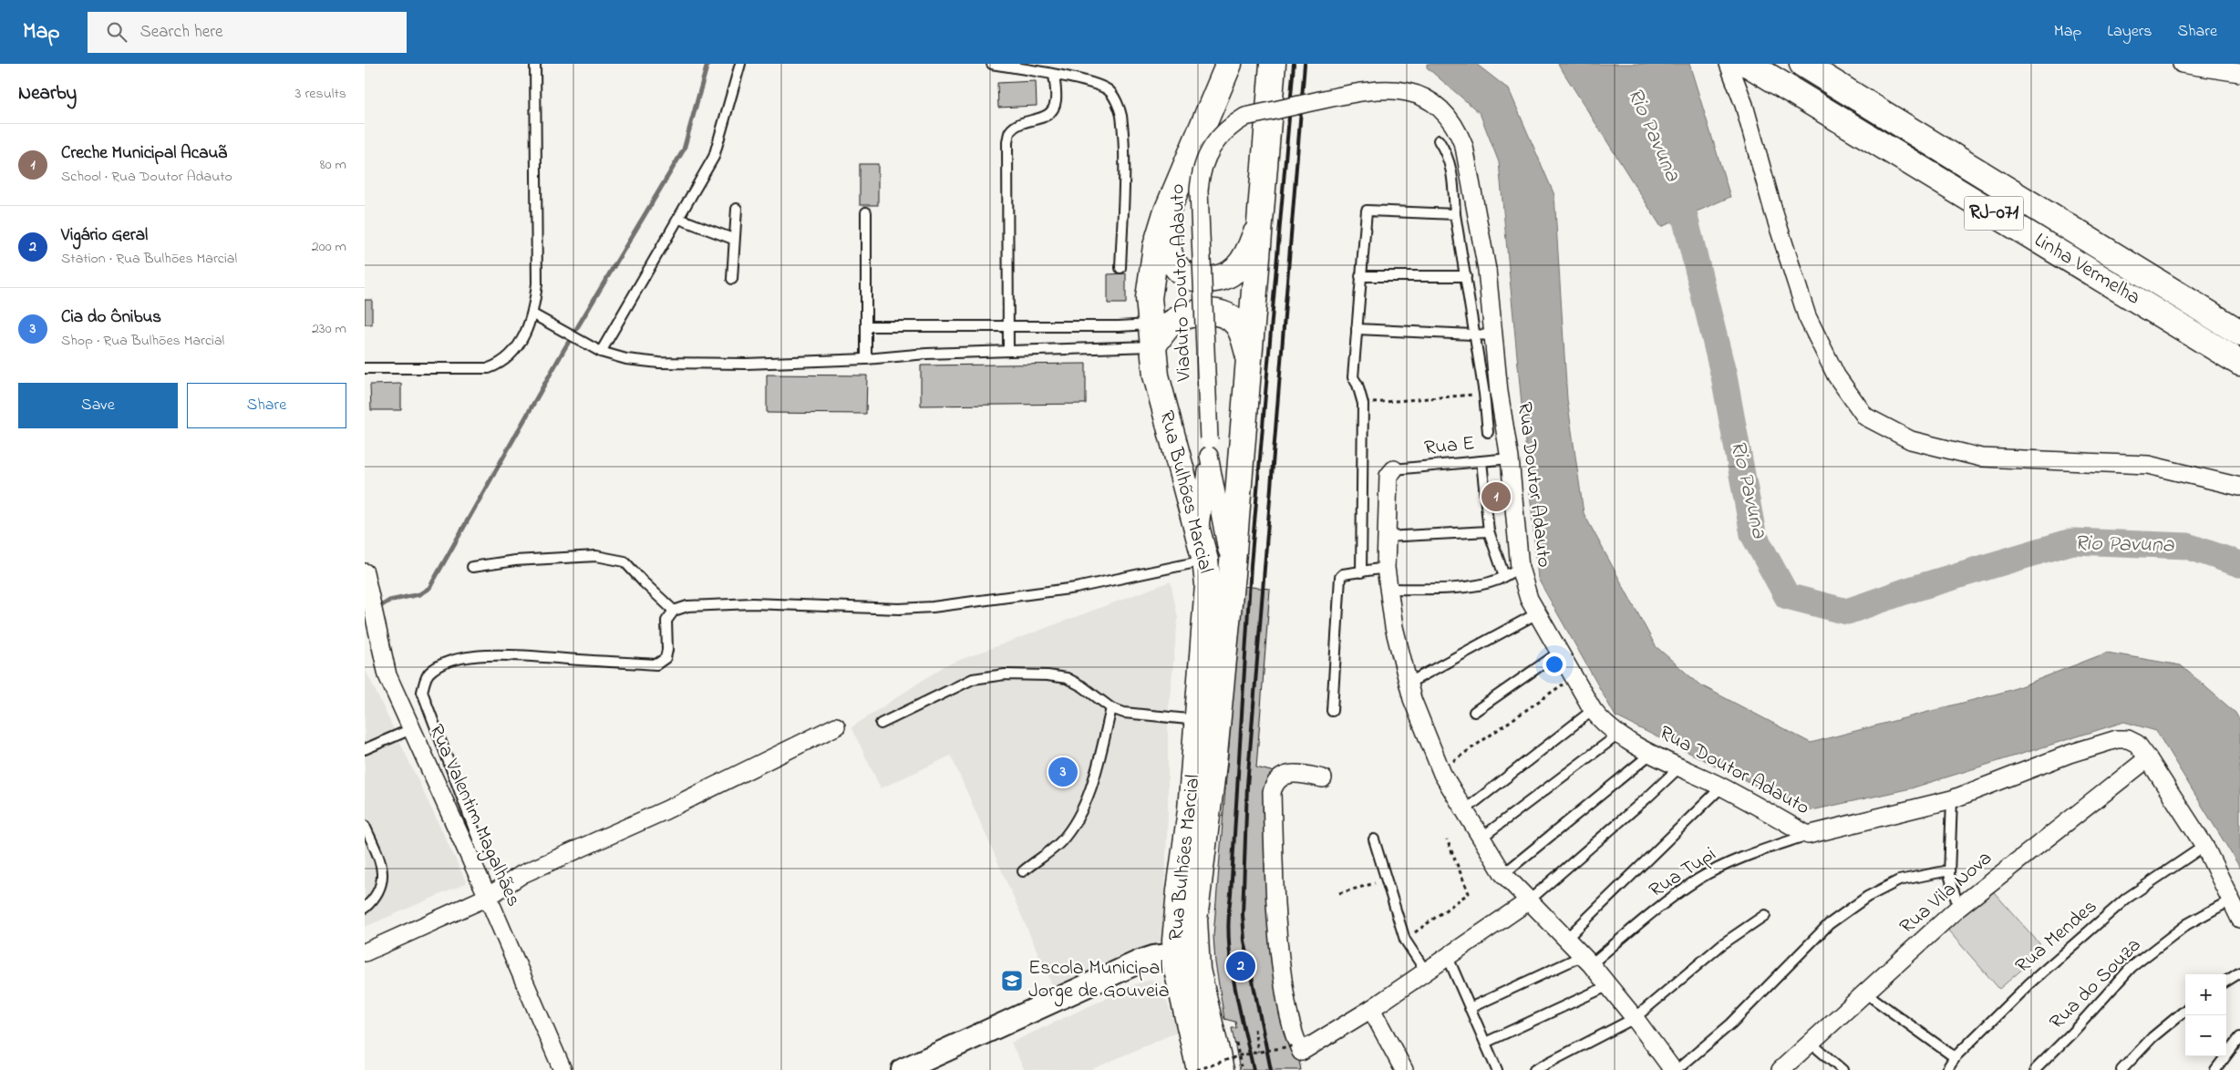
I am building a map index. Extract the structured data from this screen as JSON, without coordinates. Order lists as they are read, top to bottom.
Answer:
{
  "streets": {
    "main road": ["RJ-071", "Linha Vermelha", "Rua Bulhões Marcial"],
    "street": [
      "Viaduto Doutor Adauto",
      "Rua Doutor Adauto",
      "Rua Valentim Magalhães",
      "Rua Vila Nova"
    ],
    "lane": [
      "Rua E",
      "Rua Tupi",
      "Rua Mendes",
      "Rua do Souza"
    ]
  },
  "crossings": [
    ["Viaduto Doutor Adauto", "Rua Doutor Adauto"],
    ["Viaduto Doutor Adauto", "Rua Bulhões Marcial"],
    ["Rua E", "Rua Doutor Adauto"],
    ["Rua Doutor Adauto", "Rua Tupi"],
    ["Rua Doutor Adauto", "Rua Vila Nova"],
    ["Rua Doutor Adauto", "Rua Mendes"],
    ["Rua Doutor Adauto", "Rua do Souza"]
  ],
  "water": ["Rio Pavuna"],
  "places": {
    "school or university": ["Escola Municipal Jorge de Gouveia"]
  },
  "page": {
    "header": "Map",
    "search": "Search here",
    "nav": ["Map", "Layers", "Share"],
    "heading": ["Nearby", "3 results"],
    "list": [
      {
        "mark": "1",
        "name": "Creche Municipal Acauã",
        "note": "School · Rua Doutor Adauto",
        "value": "80 m"
      },
      {
        "mark": "2",
        "name": "Vigário Geral",
        "note": "Station · Rua Bulhões Marcial",
        "value": "200 m"
      },
      {
        "mark": "3",
        "name": "Cia do Ônibus",
        "note": "Shop · Rua Bulhões Marcial",
        "value": "230 m"
      }
    ],
    "buttons": ["Save", "Share"],
    "pins": ["1", "3", "2"],
    "map_buttons": ["+", "−"]
  }
}
